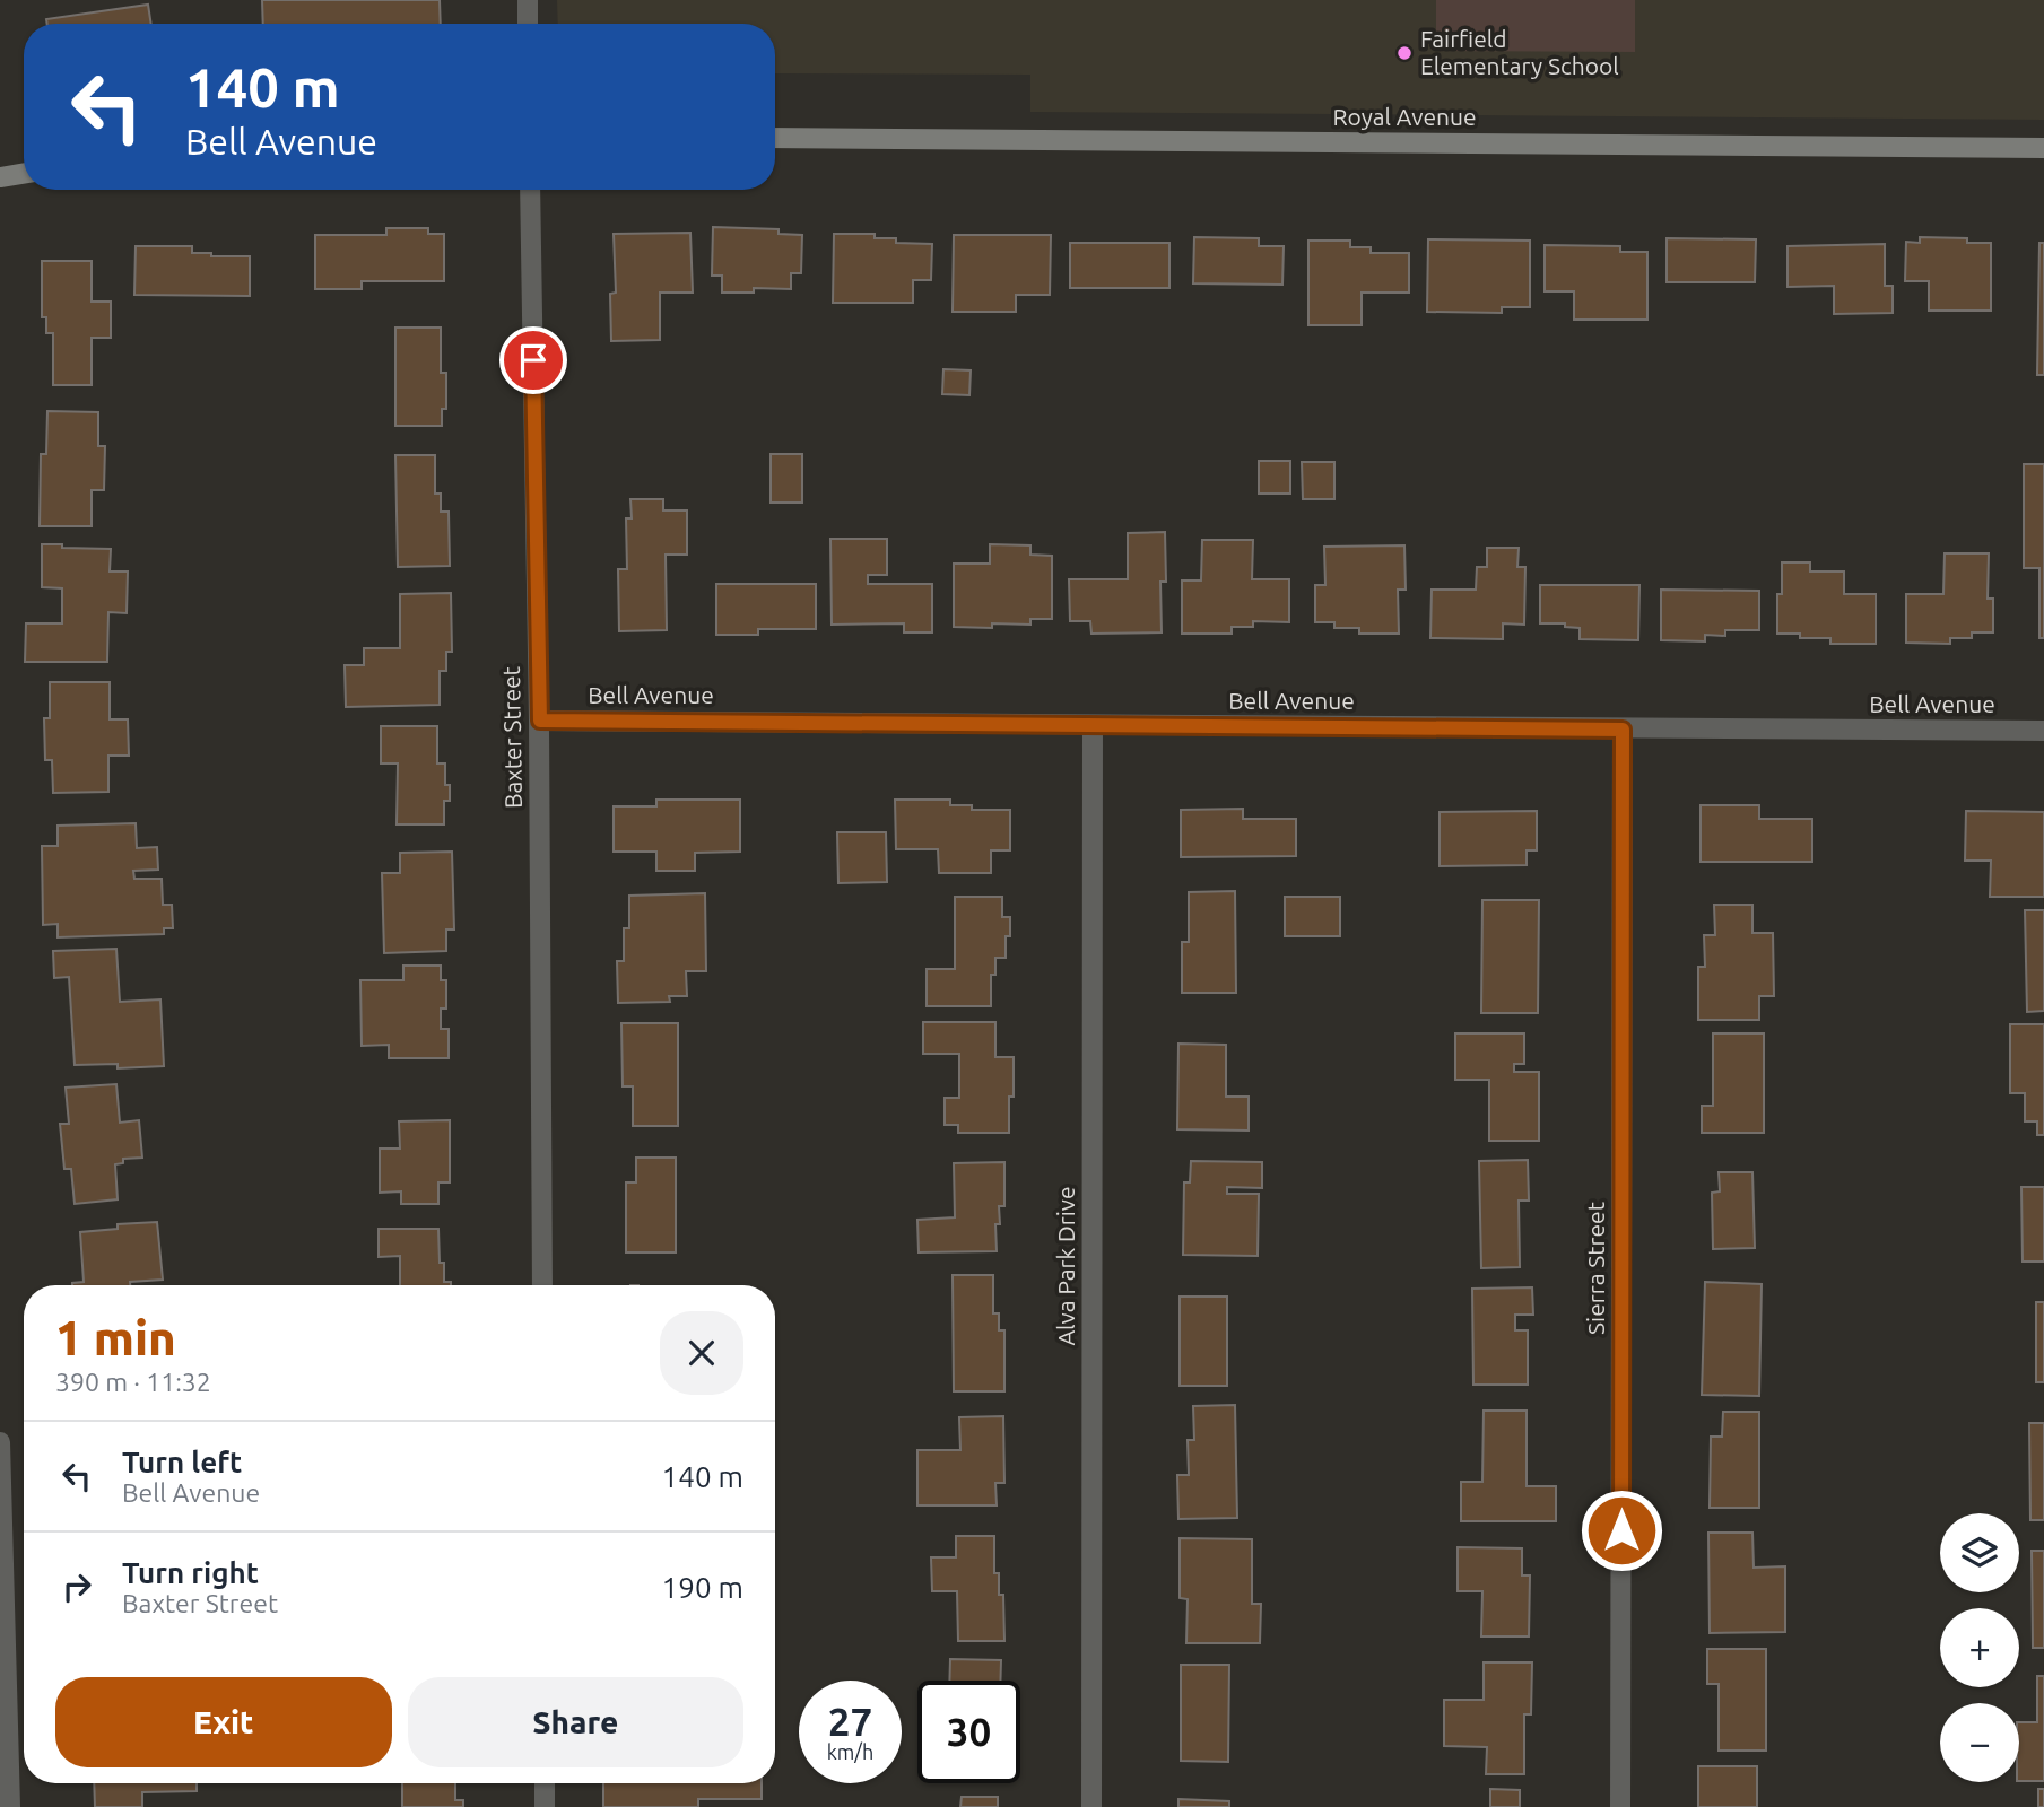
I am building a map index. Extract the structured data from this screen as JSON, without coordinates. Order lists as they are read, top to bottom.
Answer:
{
  "streets": {
    "street": [
      "Royal Avenue",
      "Bell Avenue",
      "Baxter Street",
      "Alva Park Drive",
      "Sierra Street"
    ]
  },
  "crossings": [
    ["Bell Avenue", "Baxter Street"],
    ["Bell Avenue", "Alva Park Drive"],
    ["Bell Avenue", "Sierra Street"]
  ],
  "places": ["Fairfield Elementary School"],
  "page": {
    "turn": ["140 m", "Bell Avenue"],
    "heading": ["1 min", "390 m · 11:32"],
    "list": [
      {
        "name": "Turn left",
        "note": "Bell Avenue",
        "value": "140 m"
      },
      {
        "name": "Turn right",
        "note": "Baxter Street",
        "value": "190 m"
      }
    ],
    "map_buttons": ["+", "−"],
    "buttons": ["Exit", "Share"],
    "speed": "27 km/h",
    "limit": "30"
  }
}
